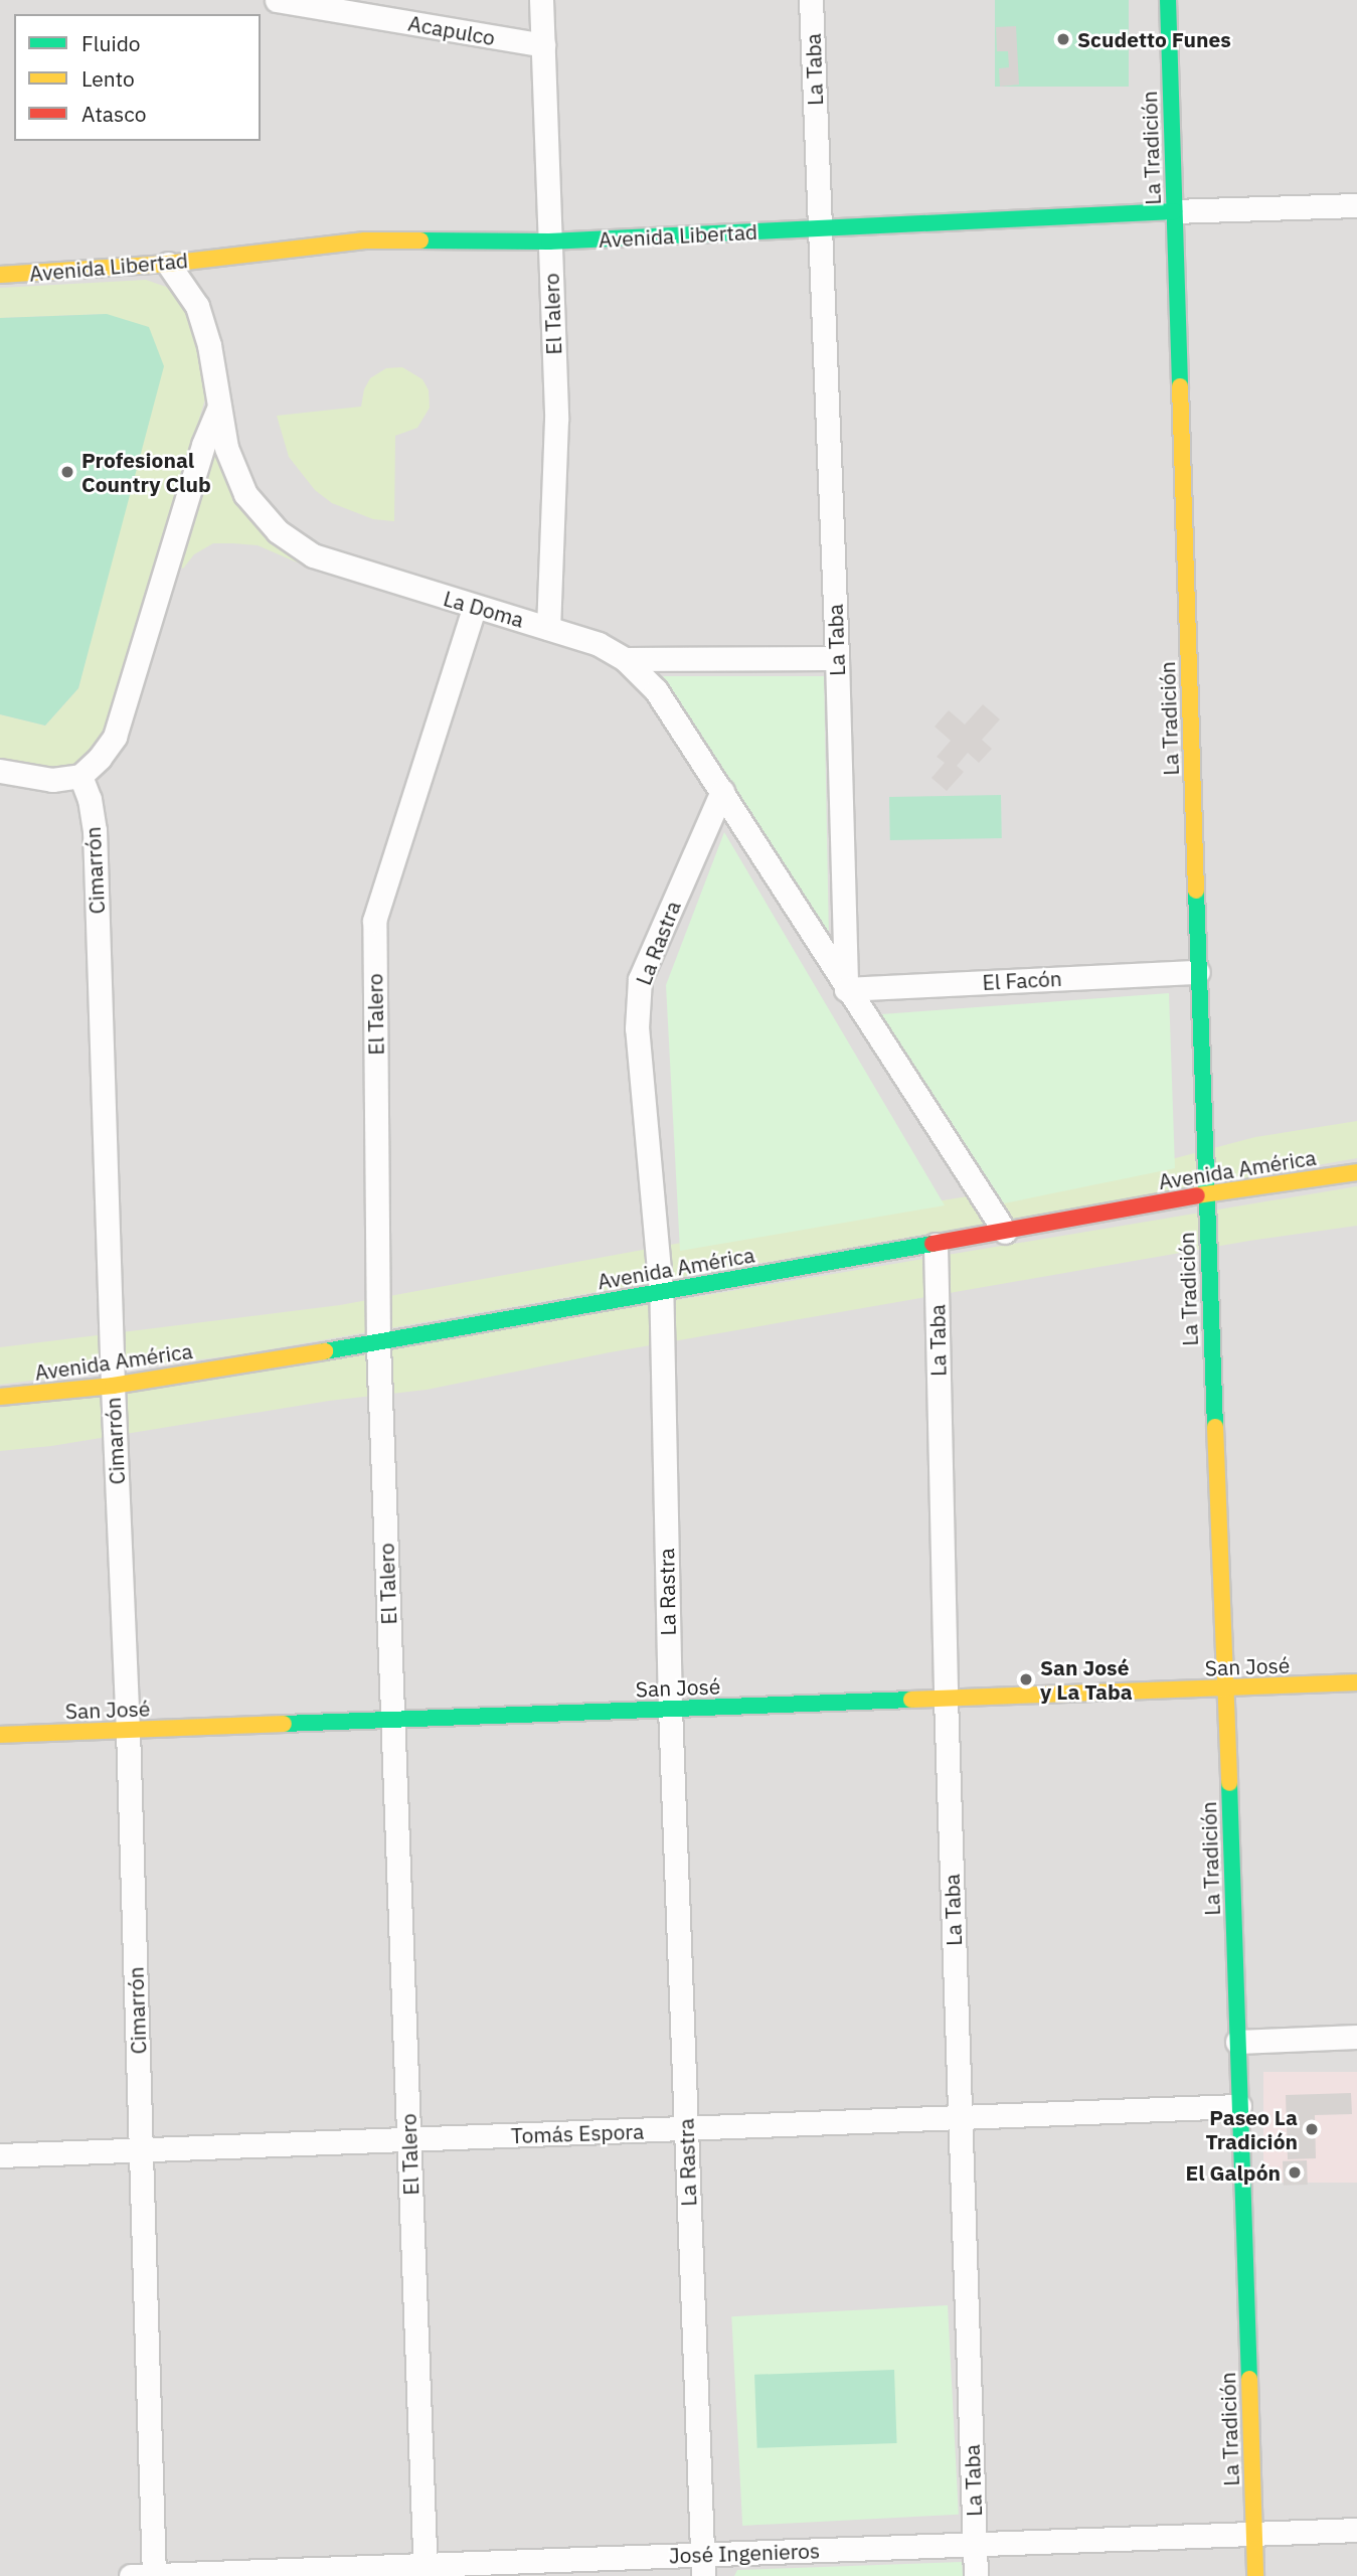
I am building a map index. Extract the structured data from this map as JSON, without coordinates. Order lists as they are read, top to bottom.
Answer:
{
  "streets": {
    "street": [
      "Acapulco",
      "La Taba",
      "La Tradición",
      "Avenida Libertad",
      "El Talero",
      "La Doma",
      "Cimarrón",
      "La Rastra",
      "El Facón",
      "Avenida América",
      "San José",
      "Tomás Espora",
      "José Ingenieros"
    ]
  },
  "crossings": [
    ["Acapulco", "El Talero"],
    ["La Taba", "Avenida Libertad"],
    ["La Taba", "La Doma"],
    ["La Taba", "El Facón"],
    ["La Taba", "Avenida América"],
    ["La Taba", "San José"],
    ["La Taba", "Tomás Espora"],
    ["La Taba", "José Ingenieros"],
    ["La Tradición", "Avenida Libertad"],
    ["La Tradición", "El Facón"],
    ["La Tradición", "Avenida América"],
    ["La Tradición", "San José"],
    ["La Tradición", "Tomás Espora"],
    ["La Tradición", "José Ingenieros"],
    ["Avenida Libertad", "El Talero"],
    ["El Talero", "La Doma"],
    ["El Talero", "Avenida América"],
    ["El Talero", "San José"],
    ["El Talero", "Tomás Espora"],
    ["El Talero", "José Ingenieros"],
    ["Cimarrón", "Avenida América"],
    ["Cimarrón", "San José"],
    ["Cimarrón", "Tomás Espora"],
    ["Cimarrón", "José Ingenieros"],
    ["La Rastra", "Avenida América"],
    ["La Rastra", "San José"],
    ["La Rastra", "Tomás Espora"],
    ["La Rastra", "José Ingenieros"]
  ],
  "places": [
    "Scudetto Funes",
    "Profesional Country Club",
    "San José y La Taba",
    "Paseo La Tradición",
    "El Galpón"
  ],
  "legend": ["Fluido", "Lento", "Atasco"]
}
